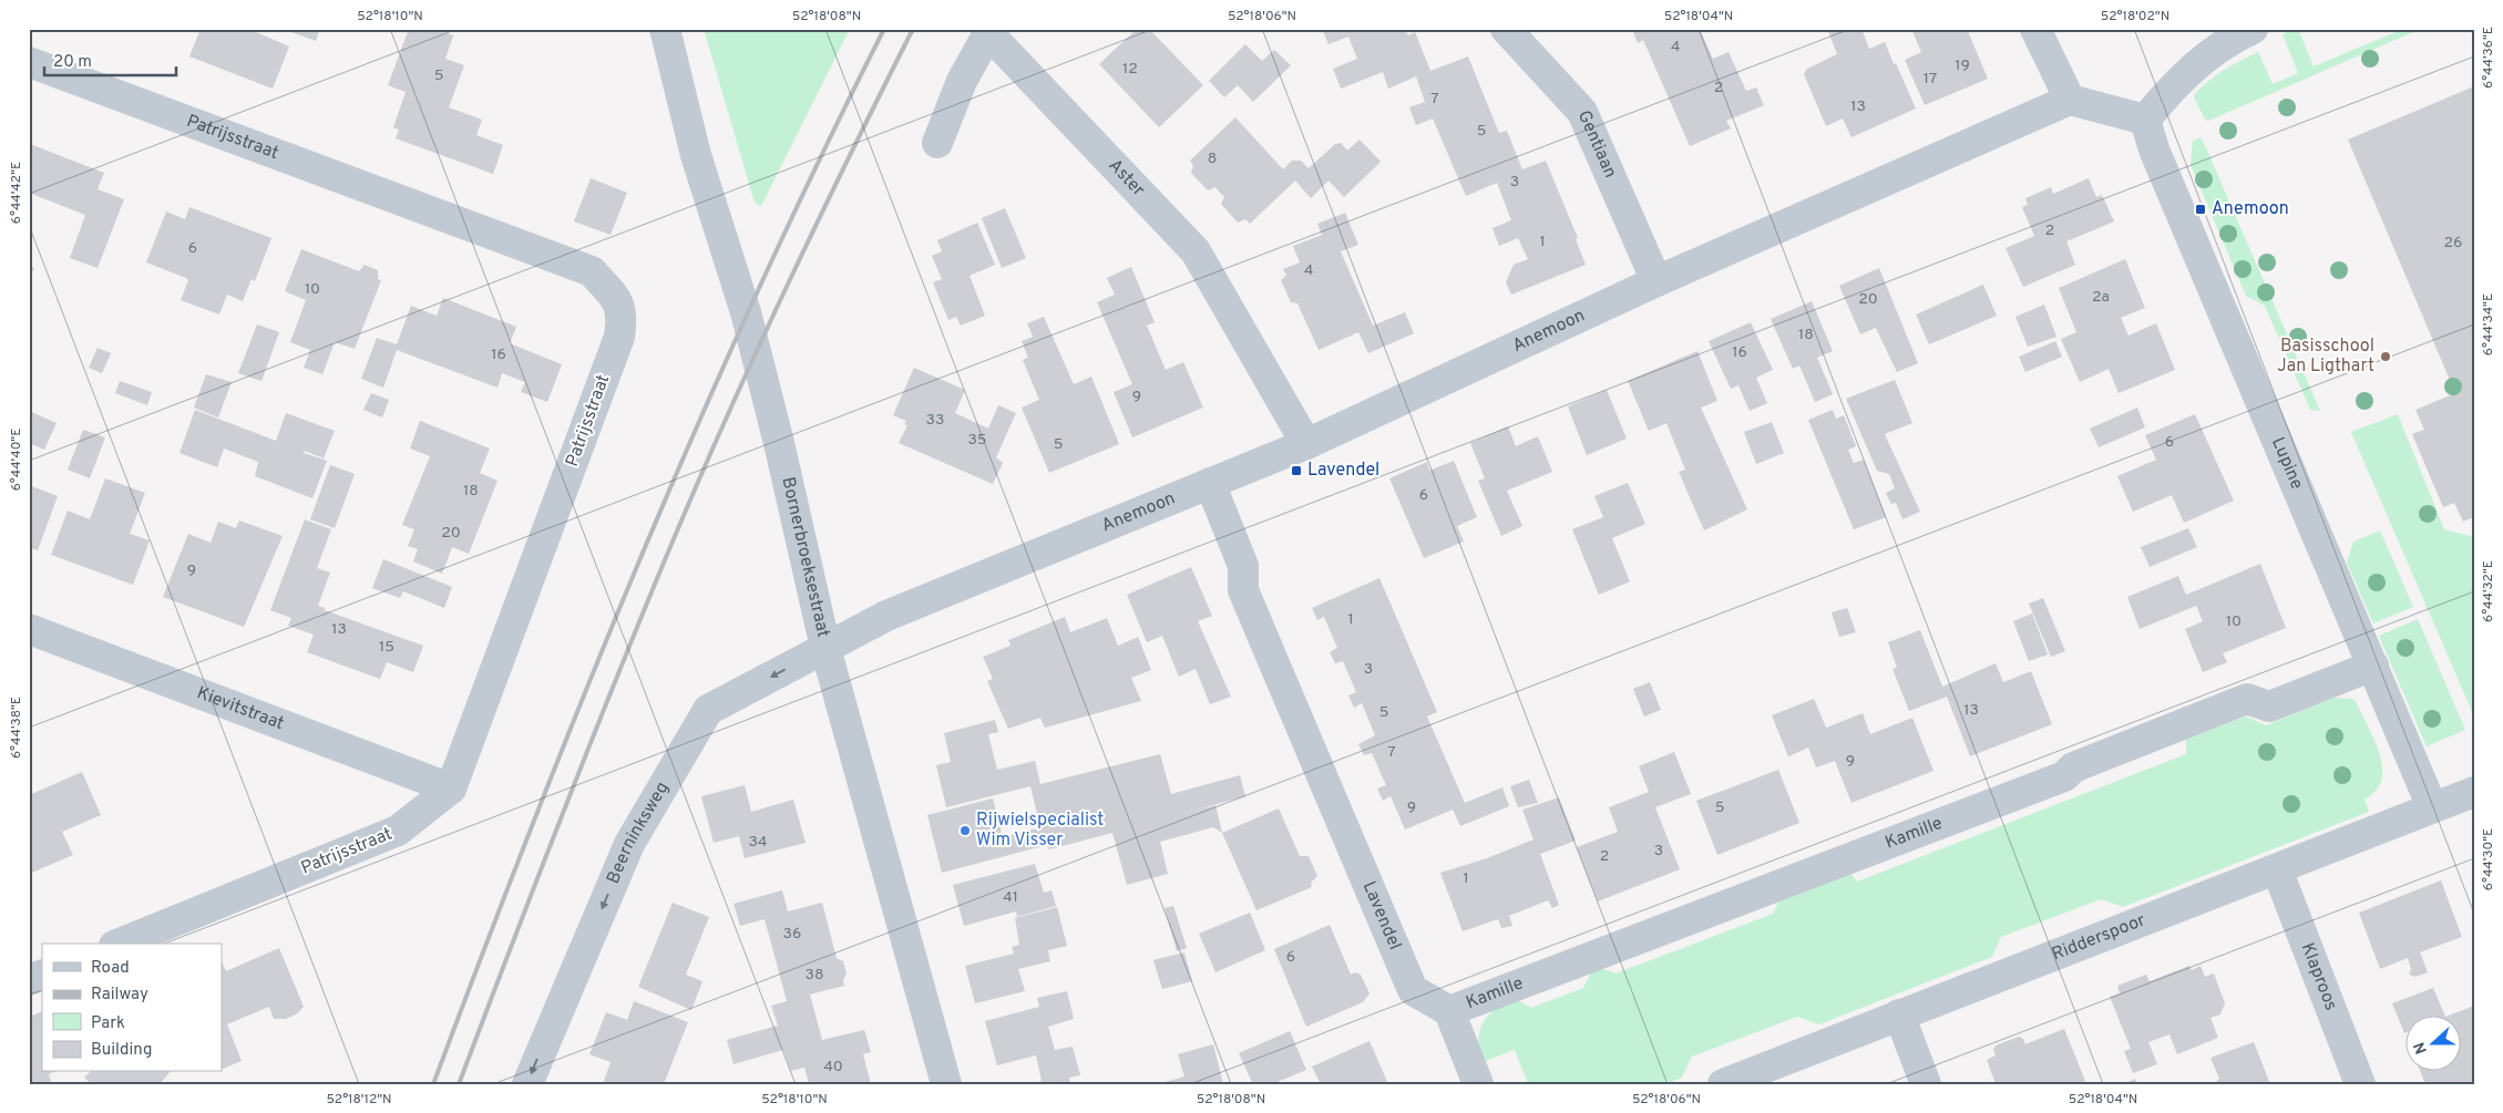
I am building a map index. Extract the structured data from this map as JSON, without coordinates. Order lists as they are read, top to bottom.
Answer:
{
  "streets": {
    "street": [
      "Patrijsstraat",
      "Gentiaan",
      "Aster",
      "Anemoon",
      "Lupine",
      "Bornerbroeksestraat",
      "Kievitstraat",
      "Beerninksweg",
      "Kamille",
      "Lavendel",
      "Ridderspoor",
      "Klaproos"
    ]
  },
  "crossings": [
    ["Patrijsstraat", "Kievitstraat"],
    ["Gentiaan", "Anemoon"],
    ["Aster", "Anemoon"],
    ["Anemoon", "Bornerbroeksestraat"],
    ["Anemoon", "Beerninksweg"],
    ["Anemoon", "Lavendel"],
    ["Lupine", "Kamille"],
    ["Lupine", "Ridderspoor"],
    ["Bornerbroeksestraat", "Beerninksweg"],
    ["Kamille", "Lavendel"],
    ["Ridderspoor", "Klaproos"]
  ],
  "one_way": ["Beerninksweg"],
  "places": {
    "transit": ["Anemoon", "Lavendel"],
    "other": ["Basisschool Jan Ligthart", "Rijwielspecialist Wim Visser"]
  },
  "house_numbers": [
    "4",
    "19",
    "12",
    "5",
    "17",
    "2",
    "7",
    "13",
    "5",
    "8",
    "3",
    "2",
    "1",
    "26",
    "6",
    "4",
    "10",
    "2a",
    "20",
    "18",
    "16",
    "16",
    "9",
    "33",
    "35",
    "6",
    "5",
    "18",
    "6",
    "20",
    "9",
    "1",
    "10",
    "13",
    "15",
    "3",
    "13",
    "5",
    "7",
    "9",
    "9",
    "5",
    "34",
    "3",
    "2",
    "1",
    "41",
    "36",
    "6",
    "38",
    "40"
  ],
  "legend": [
    "Road",
    "Railway",
    "Park",
    "Building"
  ],
  "scale_bar": "20 m",
  "north": "left",
  "coordinates": [
    "52°18'10\"N",
    "52°18'08\"N",
    "52°18'06\"N",
    "52°18'04\"N",
    "52°18'02\"N",
    "6°44'36\"E",
    "6°44'42\"E",
    "6°44'34\"E",
    "6°44'40\"E",
    "6°44'32\"E",
    "6°44'38\"E",
    "6°44'30\"E",
    "52°18'12\"N"
  ]
}
